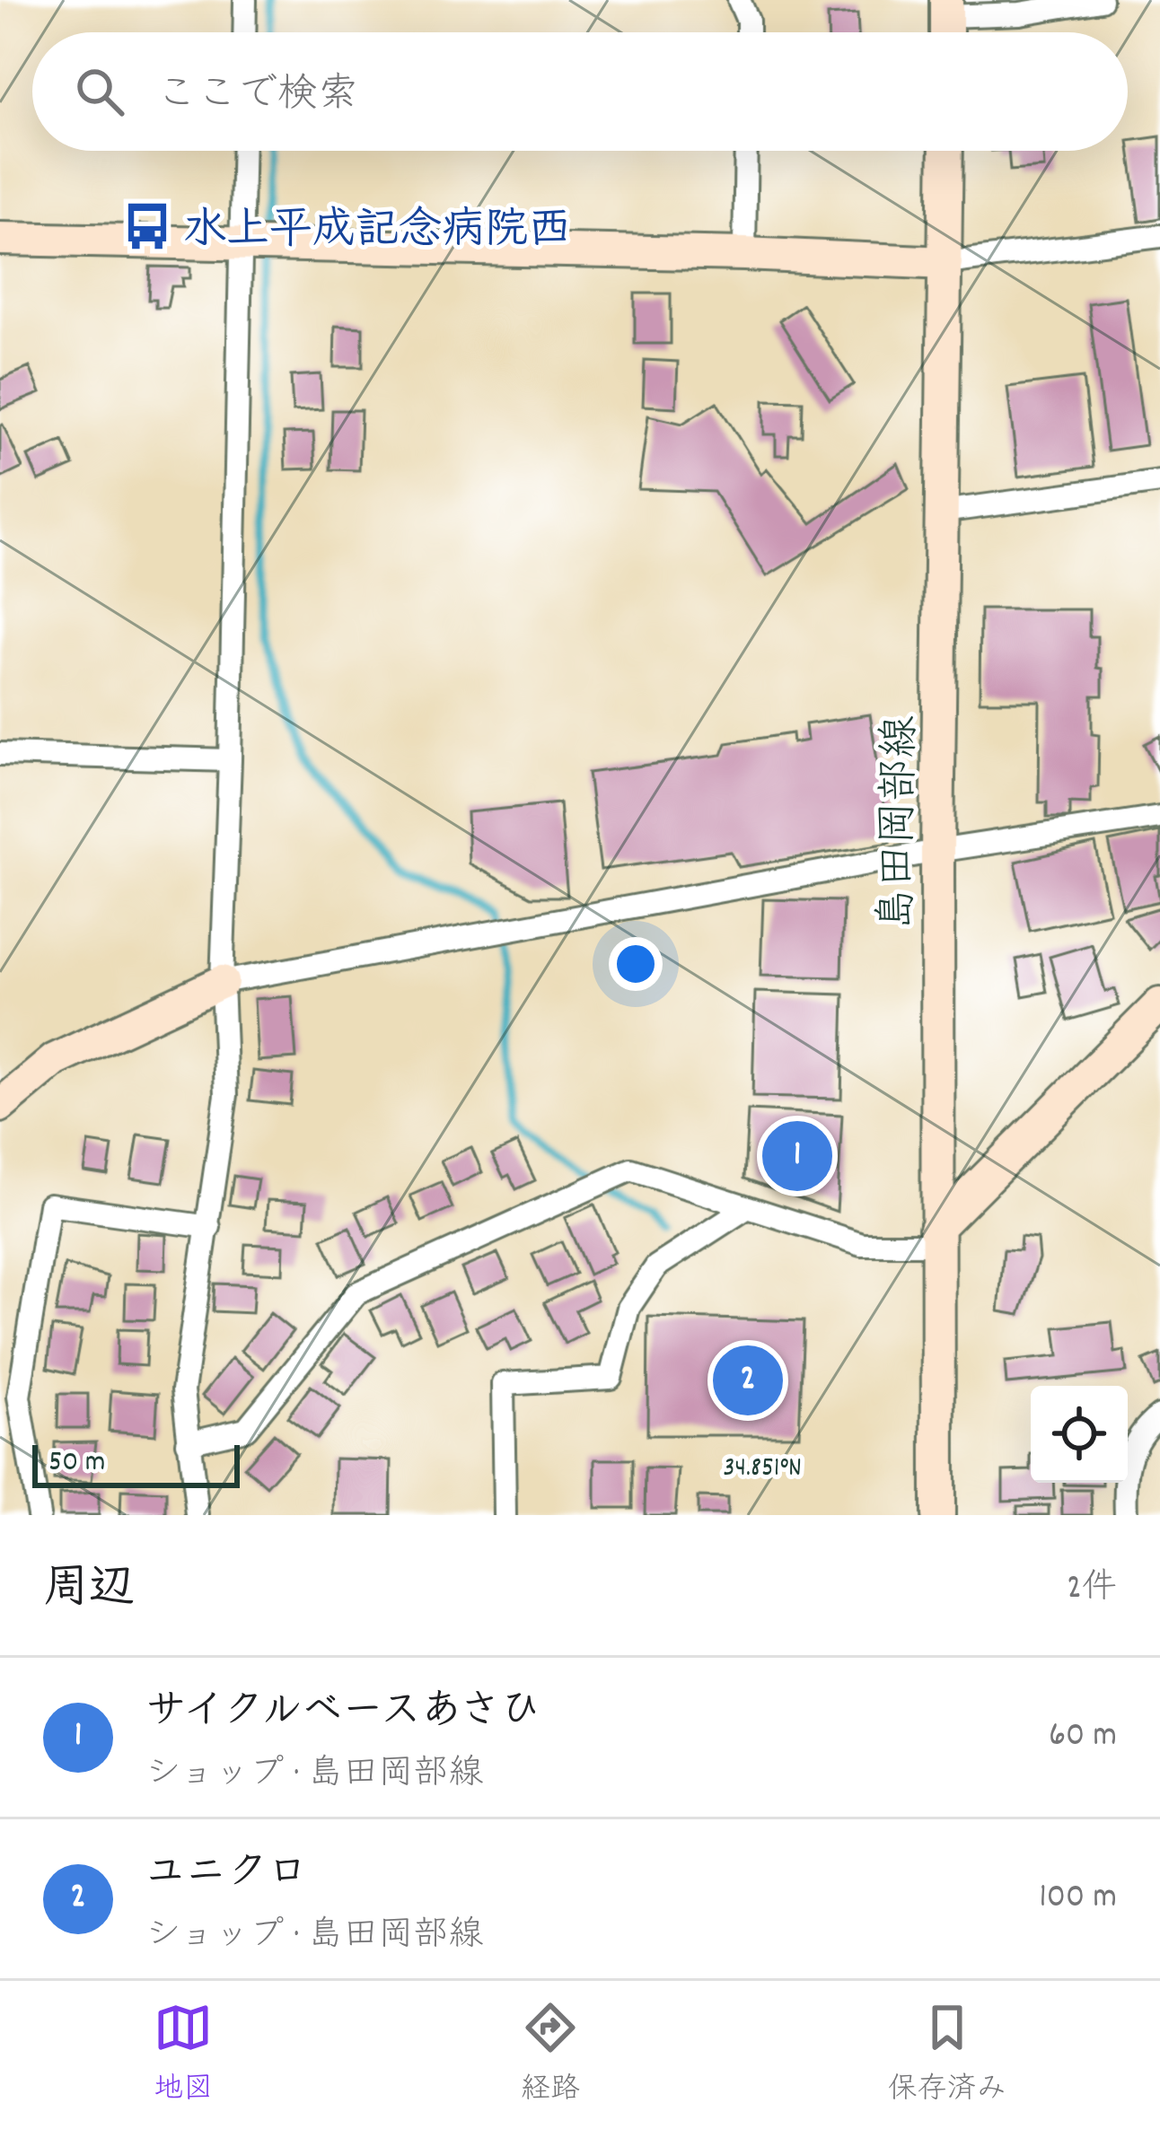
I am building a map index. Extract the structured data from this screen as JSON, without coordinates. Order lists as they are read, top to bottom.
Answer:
{
  "streets": {
    "street": ["島田岡部線"]
  },
  "places": {
    "bus stop": ["水上平成記念病院西"]
  },
  "scale_bar": "50 m",
  "page": {
    "search": "ここで検索",
    "pins": ["1", "2"],
    "scale": "50 m",
    "heading": ["周辺", "2件"],
    "list": [
      {
        "mark": "1",
        "name": "サイクルベースあさひ",
        "note": "ショップ · 島田岡部線",
        "value": "60 m"
      },
      {
        "mark": "2",
        "name": "ユニクロ",
        "note": "ショップ · 島田岡部線",
        "value": "100 m"
      }
    ],
    "nav": ["地図", "経路", "保存済み"]
  },
  "coordinates": ["34.851°N"]
}
